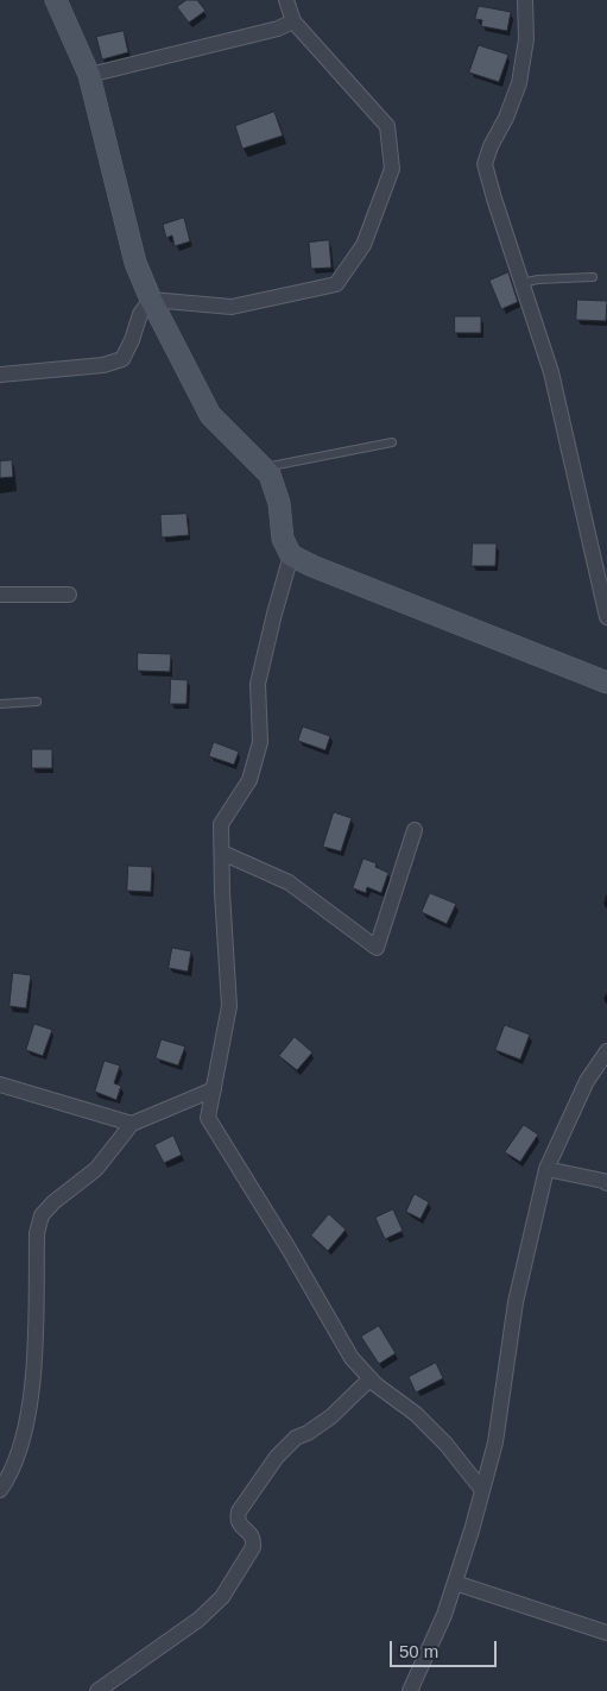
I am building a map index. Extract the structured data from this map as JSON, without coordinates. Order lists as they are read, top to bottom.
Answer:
{
  "scale_bar": "50 m"
}
